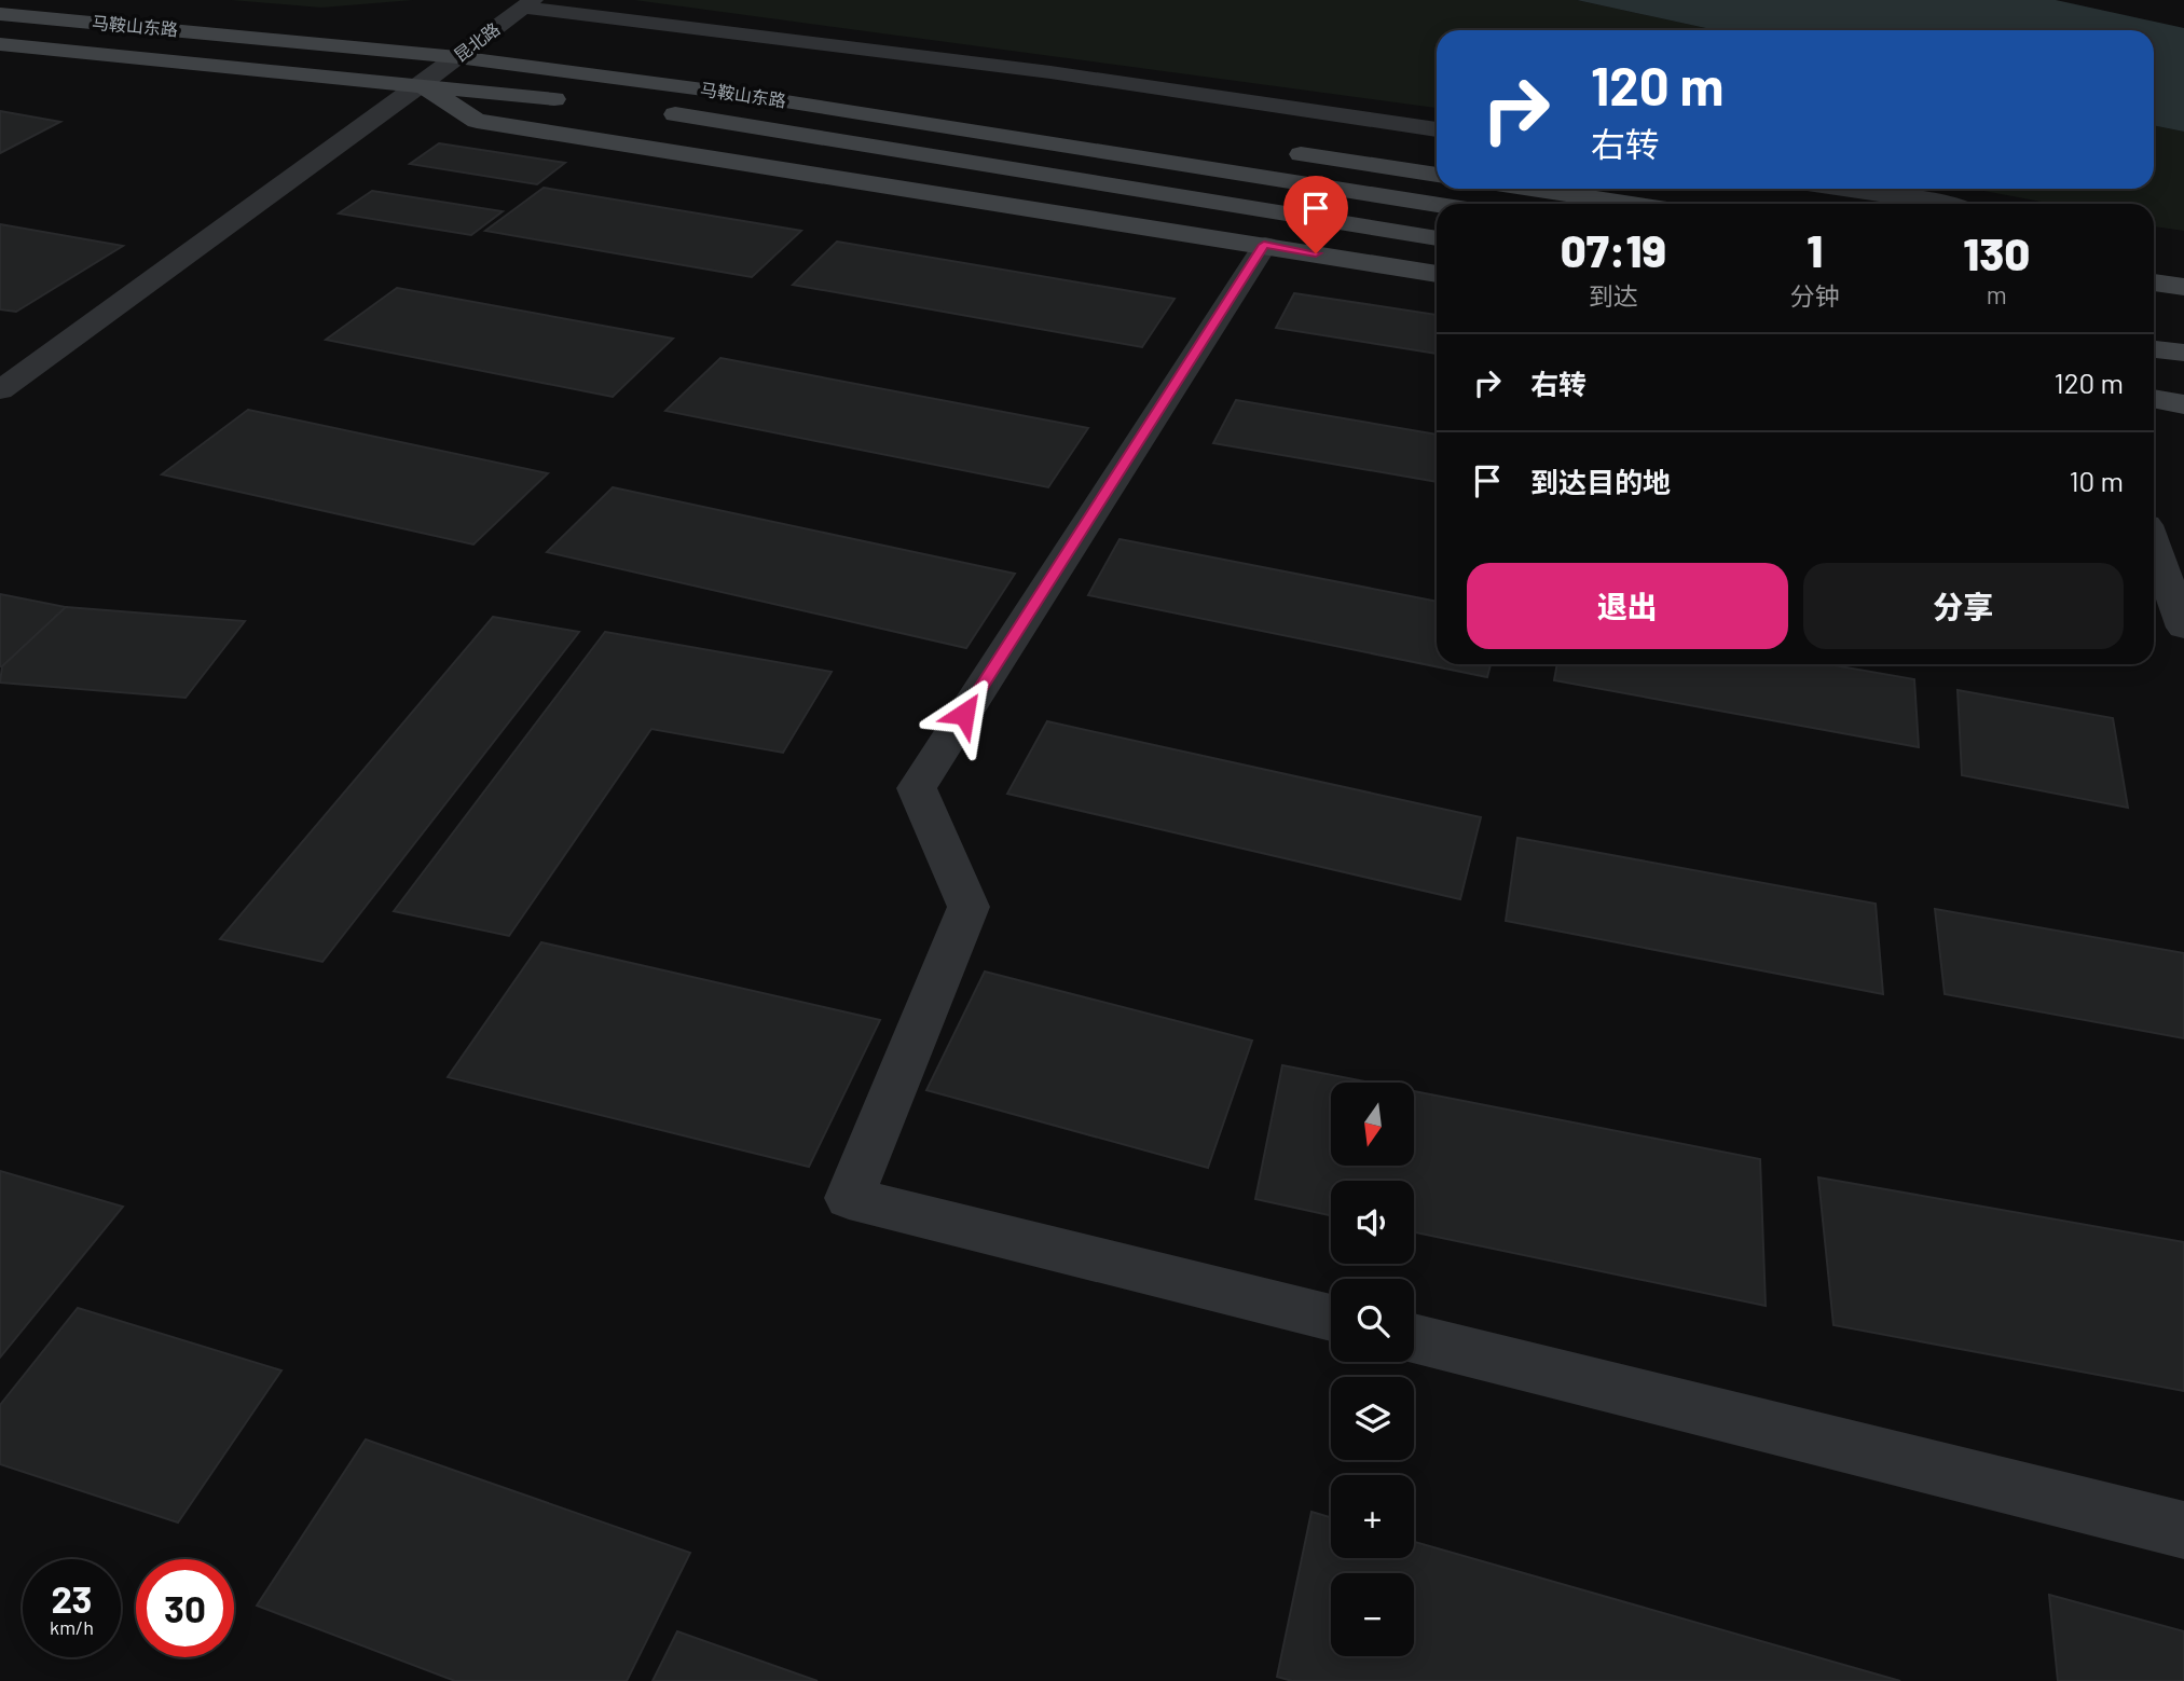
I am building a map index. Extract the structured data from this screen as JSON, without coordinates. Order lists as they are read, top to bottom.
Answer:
{
  "streets": {
    "main road": ["马鞍山东路"],
    "street": ["昆北路"]
  },
  "crossings": [
    ["马鞍山东路", "昆北路"]
  ],
  "north": "bottom",
  "page": {
    "turn": ["120 m", "右转"],
    "eta": [
      "07:19",
      "到达",
      "1",
      "分钟",
      "130",
      "m"
    ],
    "list": [
      {
        "name": "右转",
        "value": "120 m"
      },
      {
        "name": "到达目的地",
        "value": "10 m"
      }
    ],
    "buttons": ["退出", "分享"],
    "map_buttons": ["+", "−"],
    "speed": "23 km/h",
    "limit": "30"
  }
}
